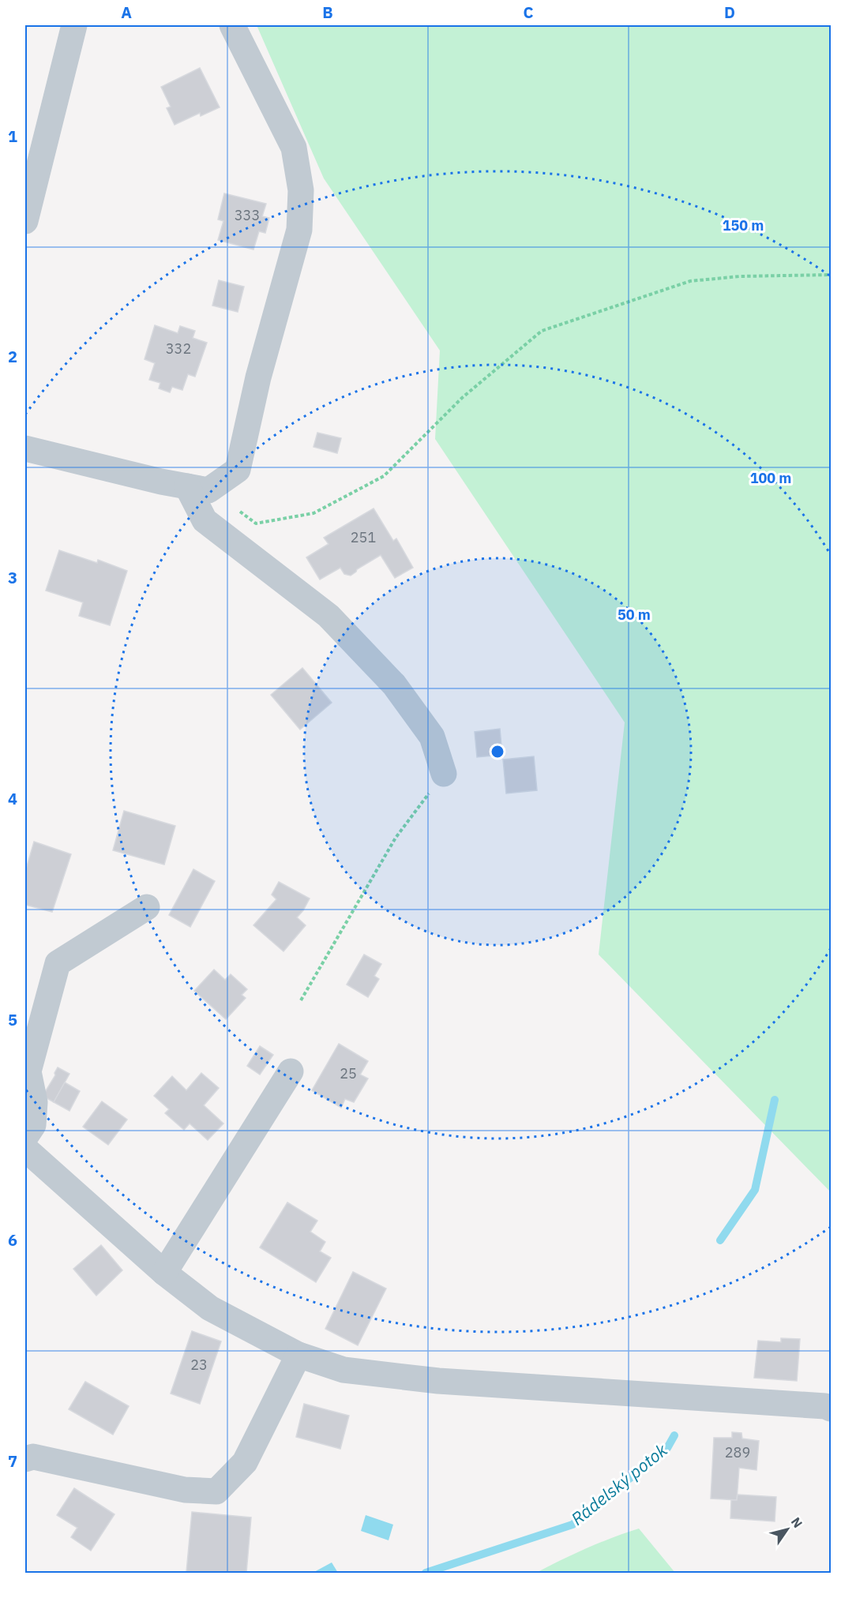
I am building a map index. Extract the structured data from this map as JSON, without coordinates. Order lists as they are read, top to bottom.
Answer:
{
  "water": ["Rádelský potok"],
  "house_numbers": [
    "333",
    "332",
    "251",
    "25",
    "23",
    "289"
  ],
  "north": "top right",
  "grid": {
    "columns": [
      "A",
      "B",
      "C",
      "D"
    ],
    "rows": [
      "1",
      "2",
      "3",
      "4",
      "5",
      "6",
      "7"
    ]
  },
  "rings": ["150 m", "100 m", "50 m"]
}
